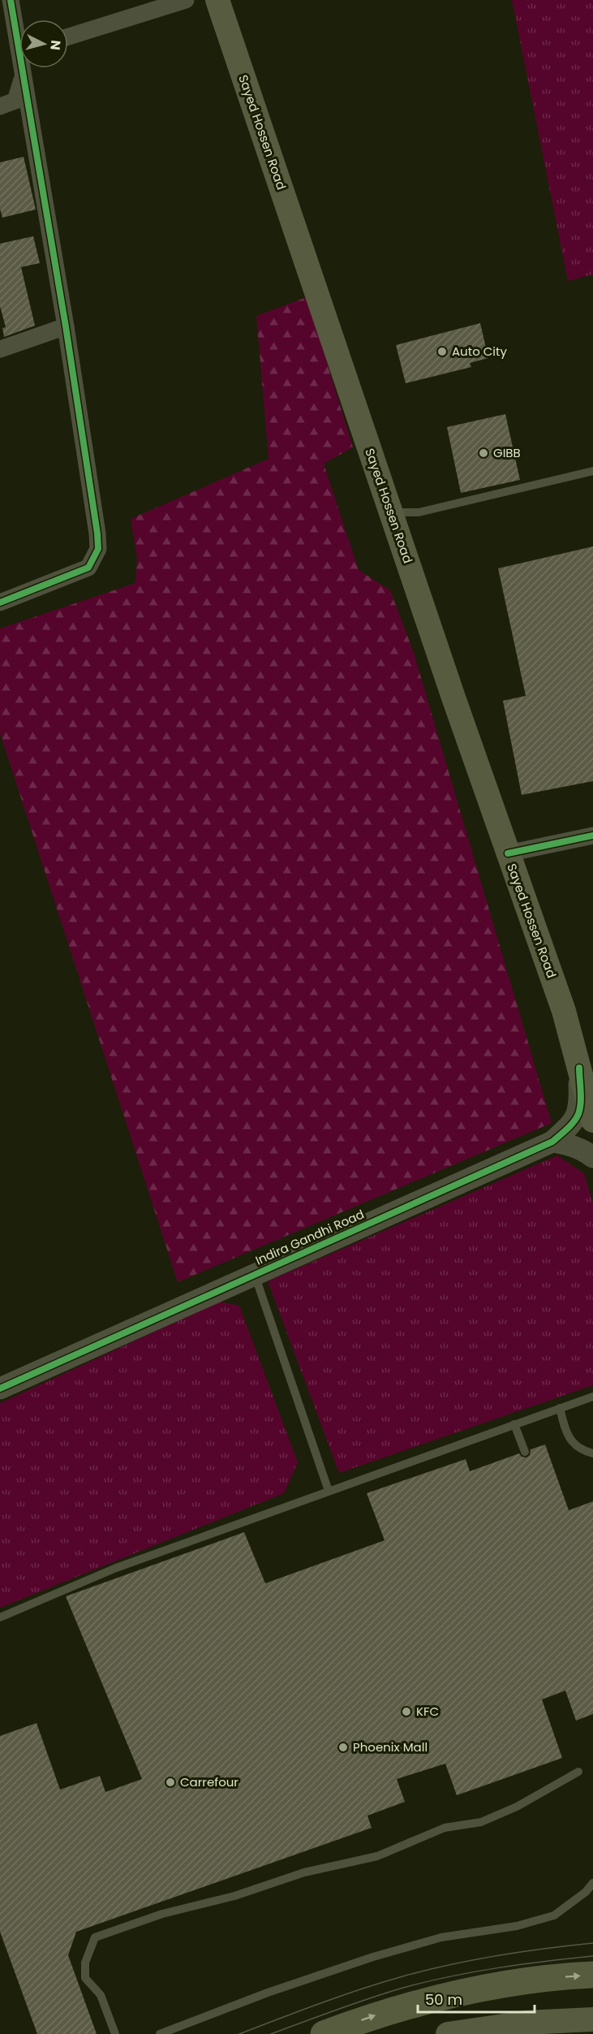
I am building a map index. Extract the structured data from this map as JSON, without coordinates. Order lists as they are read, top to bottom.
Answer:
{
  "streets": {
    "main road": ["Sayed Hossen Road"],
    "street": ["Indira Gandhi Road"]
  },
  "crossings": [
    ["Sayed Hossen Road", "Indira Gandhi Road"]
  ],
  "places": [
    "Auto City",
    "GIBB",
    "KFC",
    "Phoenix Mall",
    "Carrefour"
  ],
  "scale_bar": "50 m",
  "north": "right"
}
